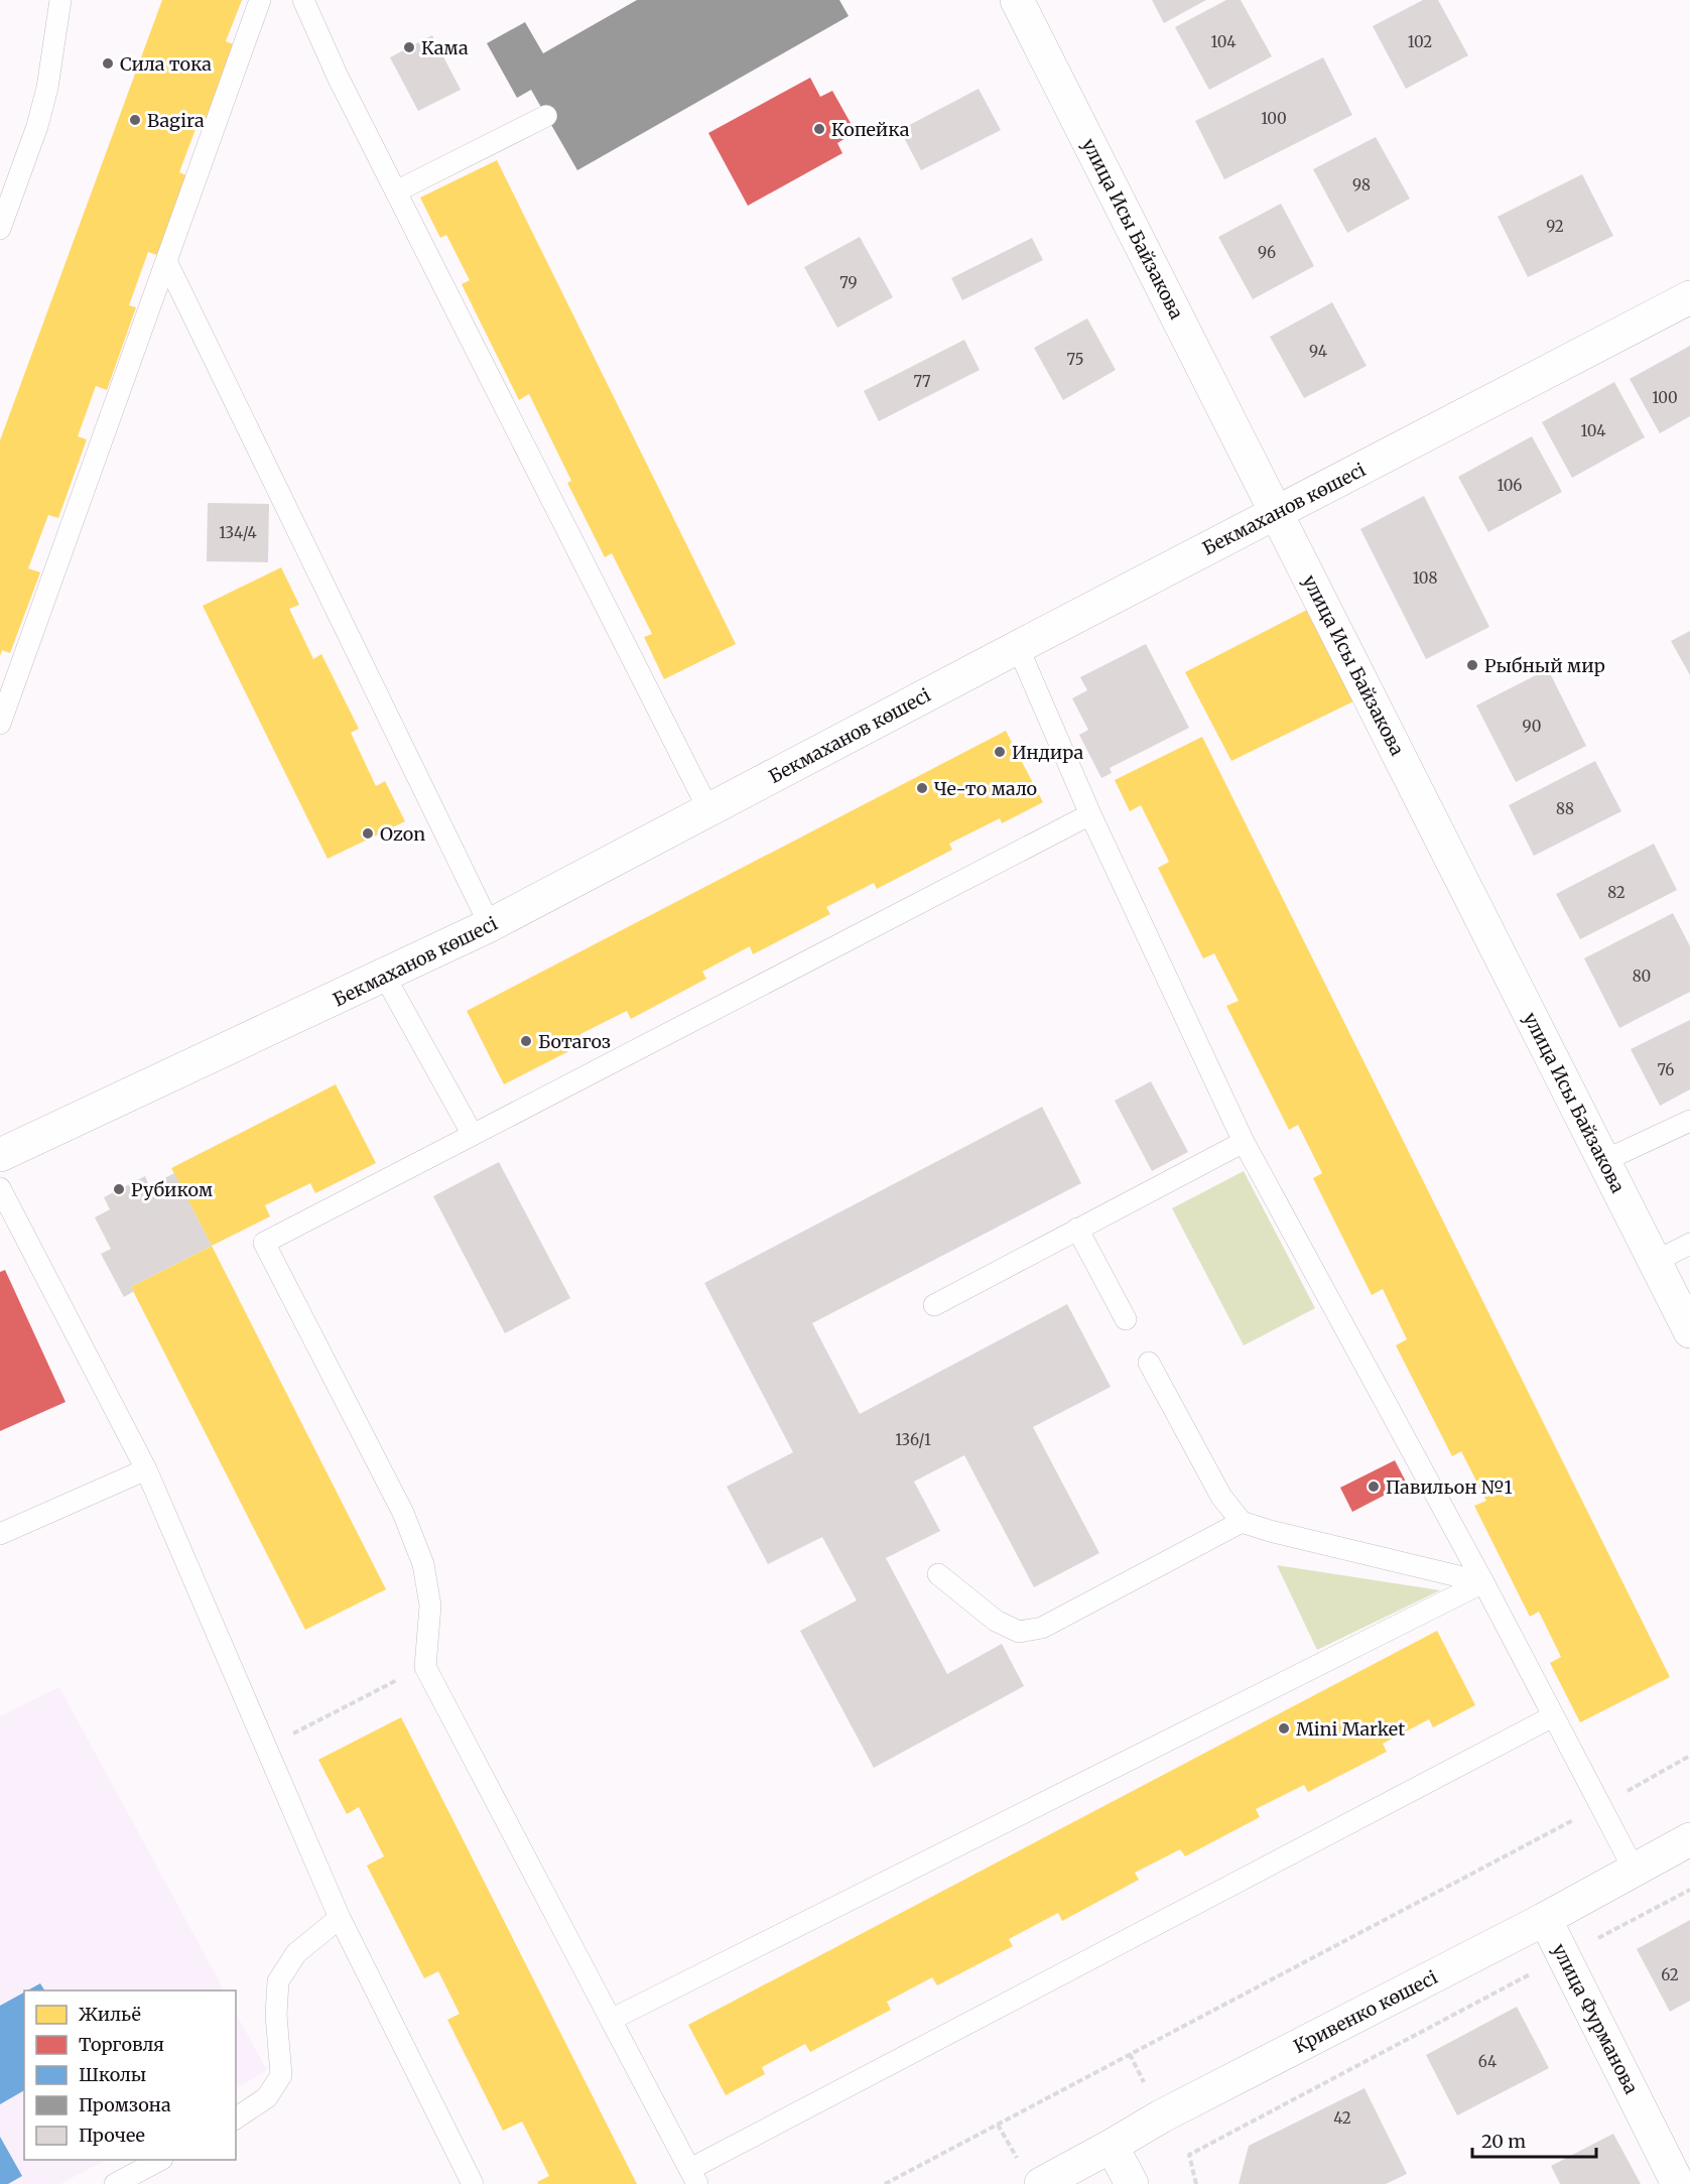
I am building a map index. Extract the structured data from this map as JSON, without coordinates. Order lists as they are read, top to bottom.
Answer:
{
  "streets": {
    "street": [
      "улица Исы Байзакова",
      "Бекмаханов көшесі",
      "Кривенко көшесі",
      "улица Фурманова"
    ]
  },
  "crossings": [
    ["улица Исы Байзакова", "Бекмаханов көшесі"],
    ["Кривенко көшесі", "улица Фурманова"]
  ],
  "places": [
    "Кама",
    "Сила тока",
    "Bagira",
    "Копейка",
    "Рыбный мир",
    "Индира",
    "Че-то мало",
    "Ozon",
    "Ботагоз",
    "Рубиком",
    "Павильон №1",
    "Mini Market"
  ],
  "house_numbers": [
    "104",
    "102",
    "100",
    "98",
    "92",
    "96",
    "79",
    "94",
    "75",
    "77",
    "100",
    "104",
    "106",
    "134/4",
    "108",
    "90",
    "88",
    "82",
    "80",
    "76",
    "136/1",
    "62",
    "64",
    "42"
  ],
  "legend": [
    "Жильё",
    "Торговля",
    "Школы",
    "Промзона",
    "Прочее"
  ],
  "scale_bar": "20 m"
}
